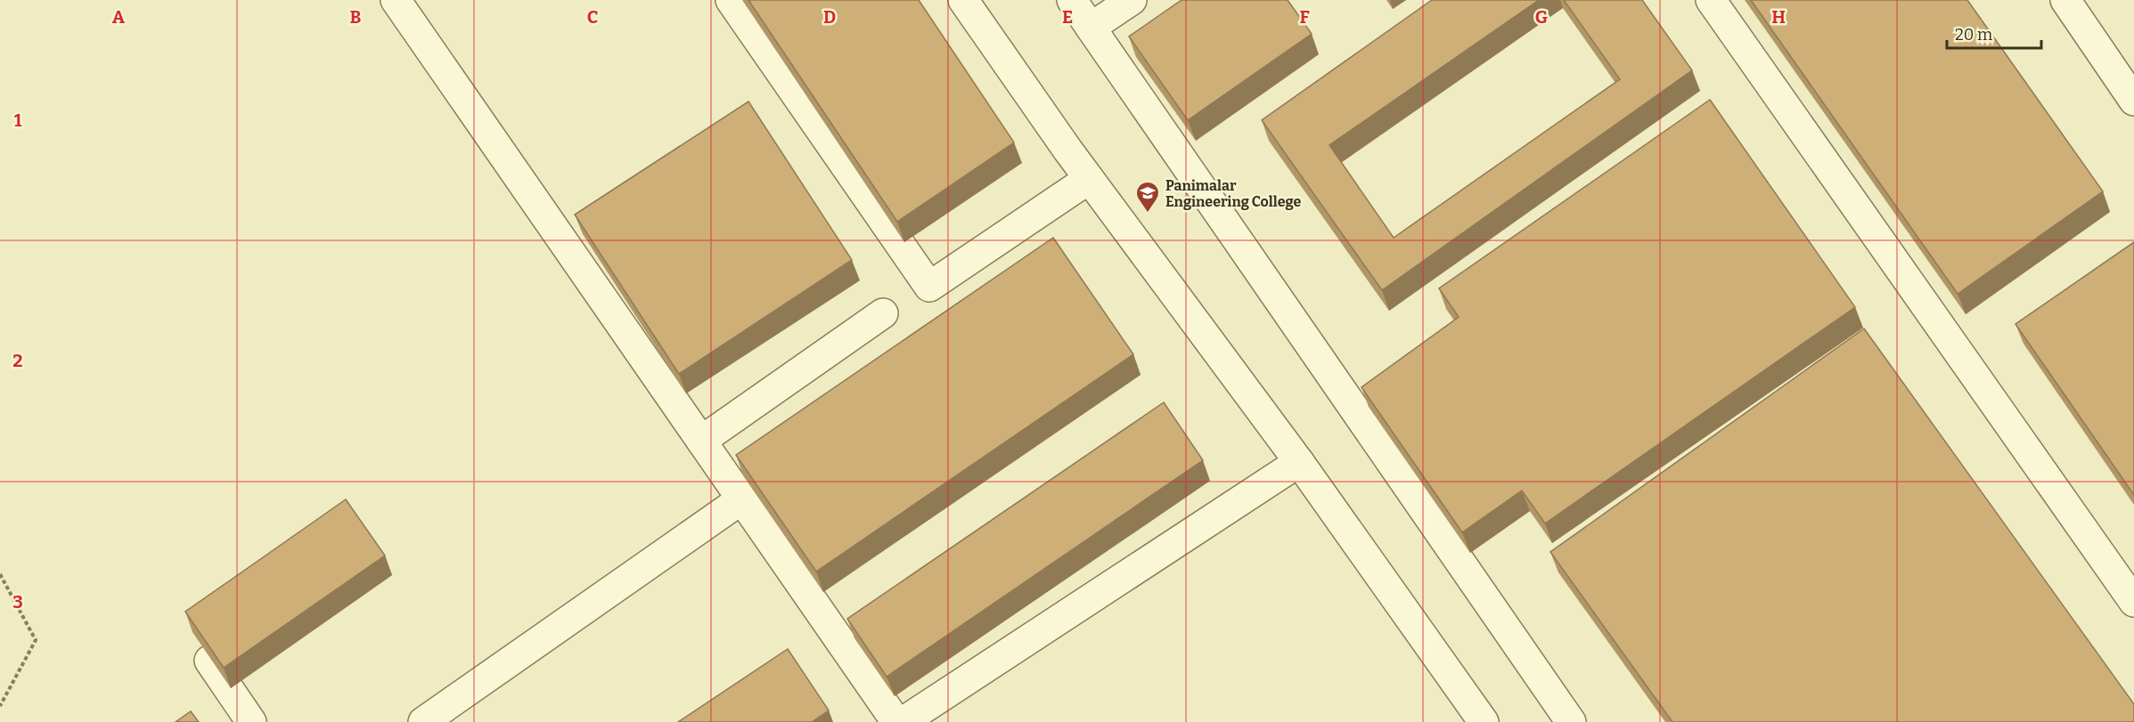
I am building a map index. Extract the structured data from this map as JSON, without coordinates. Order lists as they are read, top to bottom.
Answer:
{
  "places": {
    "school or university": ["Panimalar Engineering College"]
  },
  "scale_bar": "20 m",
  "grid": {
    "columns": [
      "A",
      "B",
      "C",
      "D",
      "E",
      "F",
      "G",
      "H"
    ],
    "rows": ["1", "2", "3"]
  }
}
